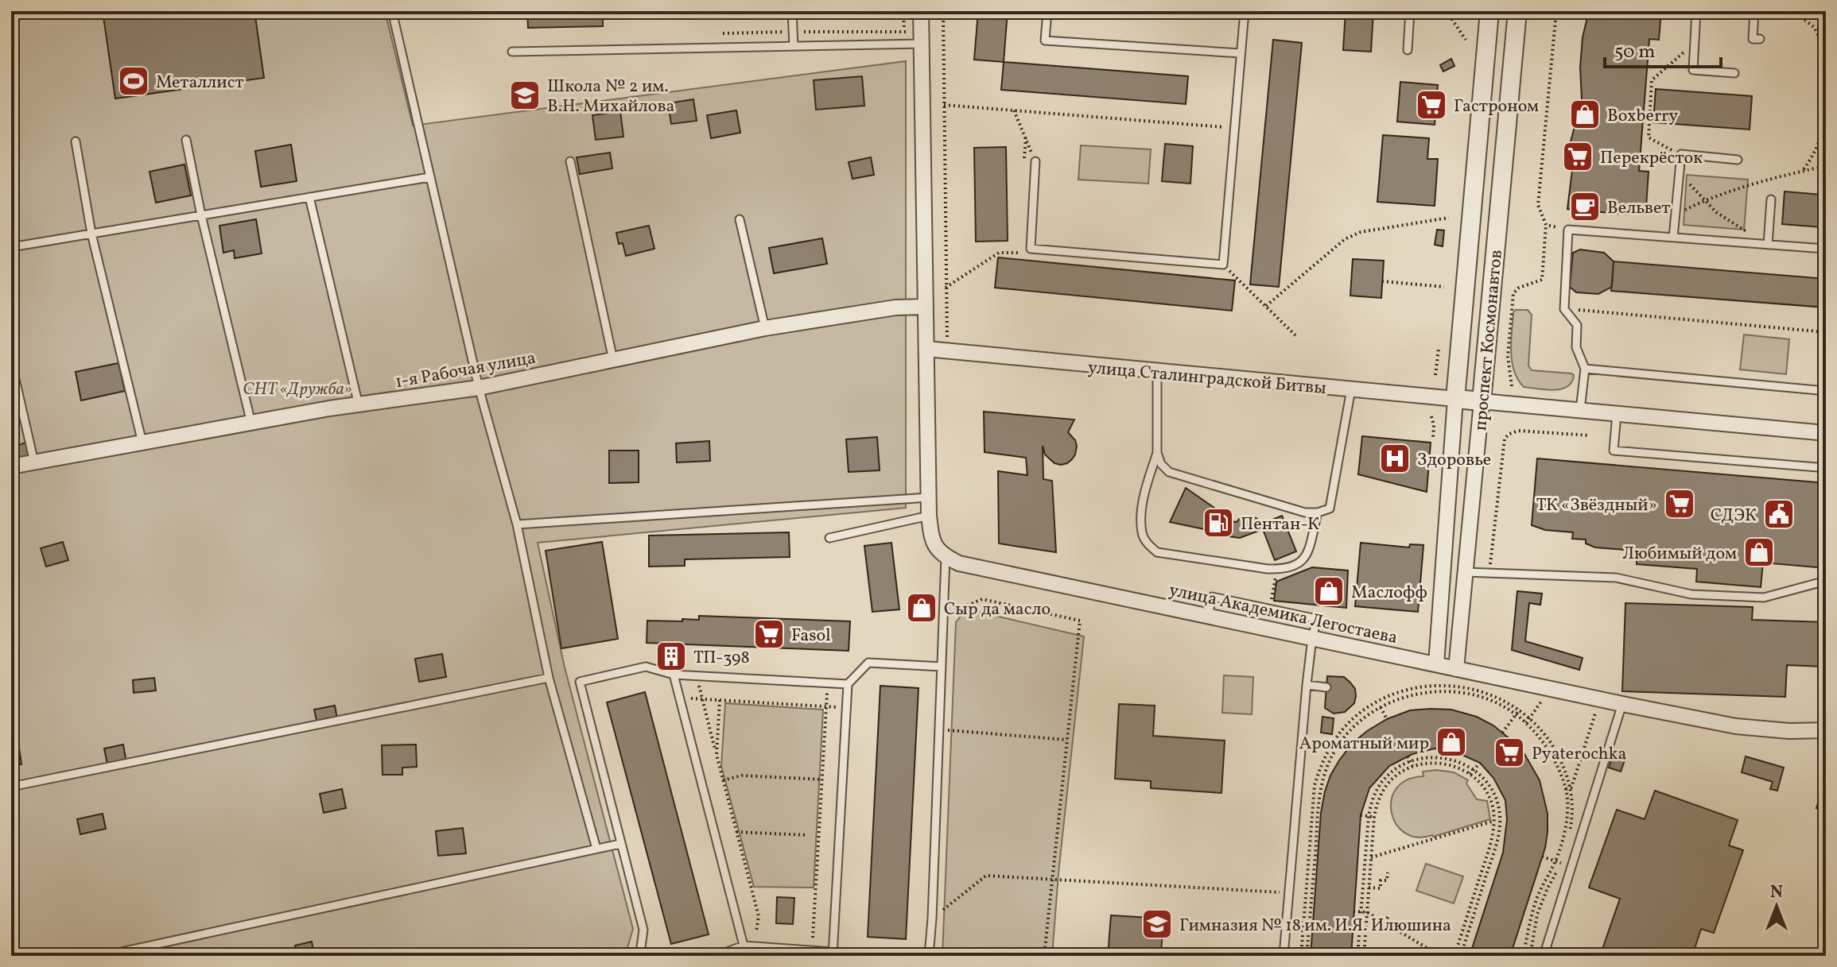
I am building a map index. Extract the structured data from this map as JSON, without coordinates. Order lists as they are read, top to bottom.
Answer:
{
  "streets": {
    "street": [
      "проспект Космонавтов",
      "1-я Рабочая улица",
      "улица Сталинградской Битвы",
      "улица Академика Легостаева"
    ]
  },
  "crossings": [
    ["проспект Космонавтов", "улица Сталинградской Битвы"],
    ["проспект Космонавтов", "улица Академика Легостаева"]
  ],
  "parks": ["СНТ «Дружба»"],
  "places": {
    "sports": ["Металлист"],
    "school or university": ["Школа № 2 им. В.Н. Михайлова", "Гимназия № 18 им. И.Я. Илюшина"],
    "supermarket": [
      "Гастроном",
      "Перекрёсток",
      "ТК «Звёздный»",
      "Fasol",
      "Pyaterochka"
    ],
    "shop": [
      "Boxberry",
      "Любимый дом",
      "Маслофф",
      "Сыр да масло",
      "Ароматный мир"
    ],
    "cafe": ["Вельвет"],
    "hospital": ["Здоровье"],
    "public building": ["СДЭК"],
    "fuel station": ["Пентан-К"],
    "building": ["ТП-398"]
  },
  "scale_bar": "50 m",
  "north": "top"
}
